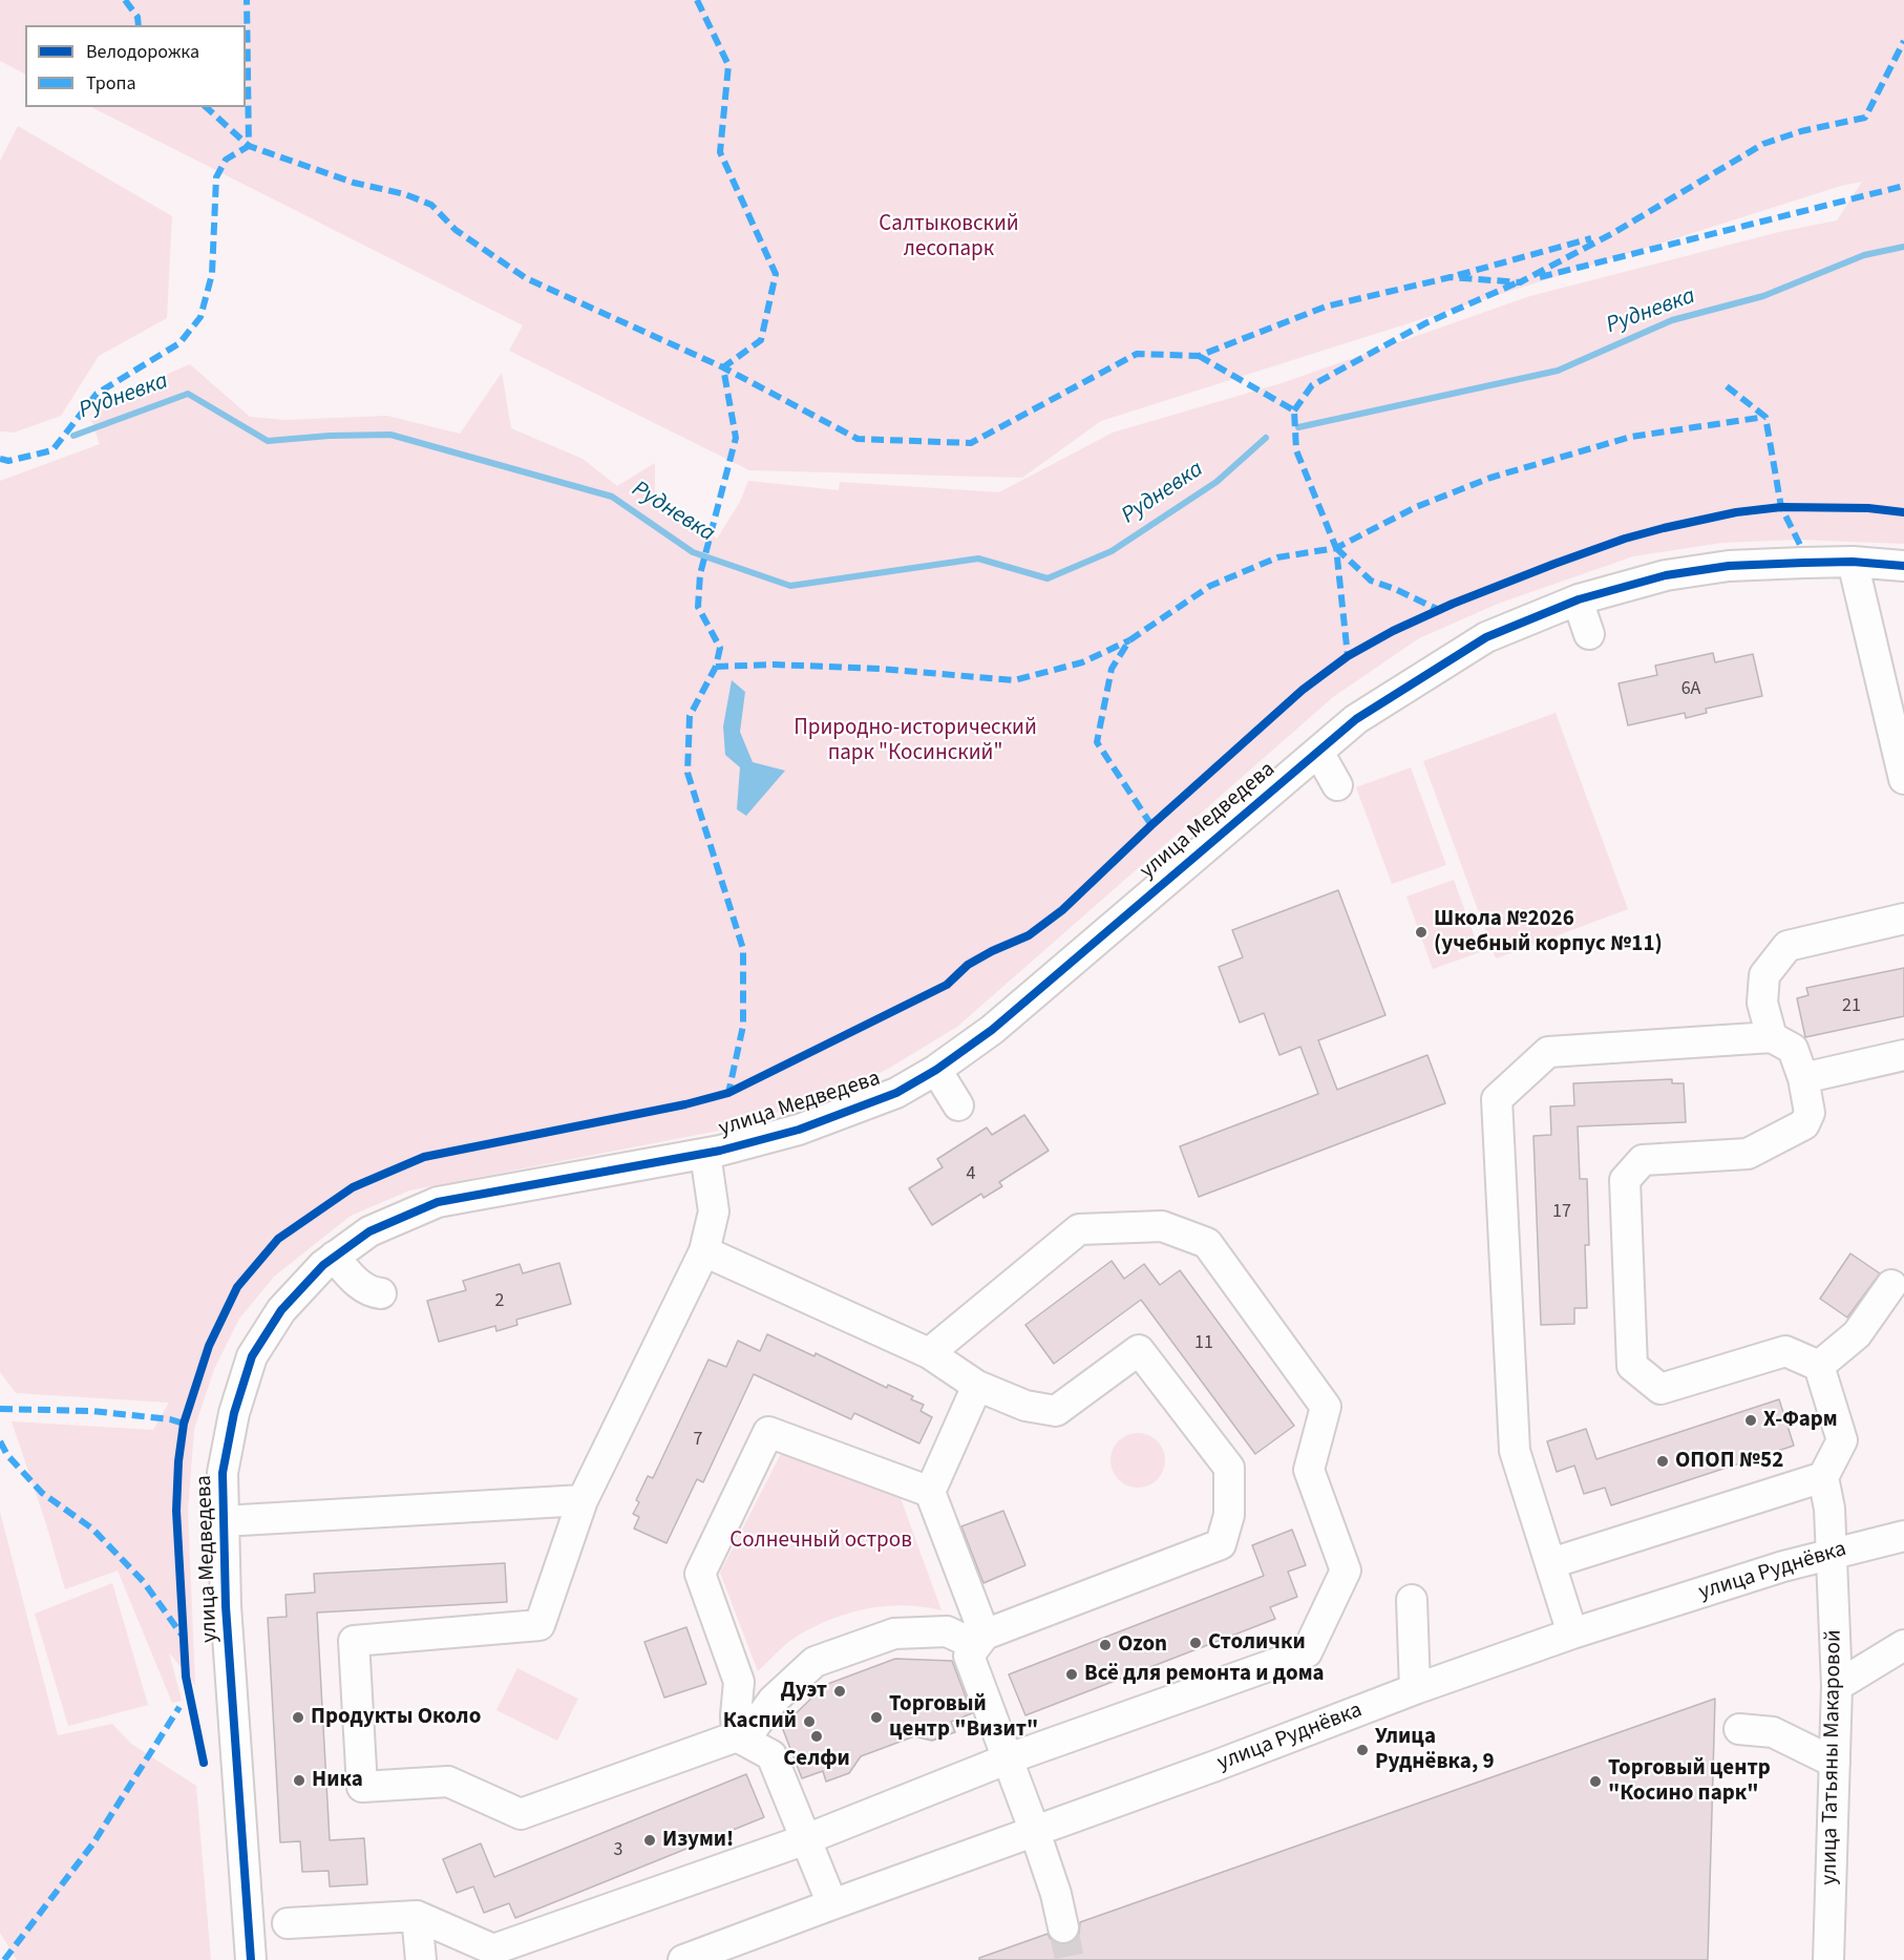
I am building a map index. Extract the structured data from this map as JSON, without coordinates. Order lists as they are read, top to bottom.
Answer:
{
  "streets": {
    "street": ["улица Медведева", "улица Руднёвка", "улица Татьяны Макаровой"]
  },
  "crossings": [
    ["улица Руднёвка", "улица Татьяны Макаровой"]
  ],
  "water": ["Рудневка"],
  "parks": ["Салтыковский лесопарк", "Природно-исторический парк \"Косинский\"", "Солнечный остров"],
  "places": [
    "Школа №2026 (учебный корпус №11)",
    "X-Фарм",
    "ОПОП №52",
    "Столички",
    "Ozon",
    "Всё для ремонта и дома",
    "Дуэт",
    "Продукты Около",
    "Торговый центр \"Визит\"",
    "Каспий",
    "Селфи",
    "Улица Руднёвка, 9",
    "Ника",
    "Торговый центр \"Косино парк\"",
    "Изуми!"
  ],
  "house_numbers": [
    "6А",
    "21",
    "4",
    "17",
    "2",
    "11",
    "7",
    "3"
  ],
  "legend": ["Велодорожка", "Тропа"]
}
